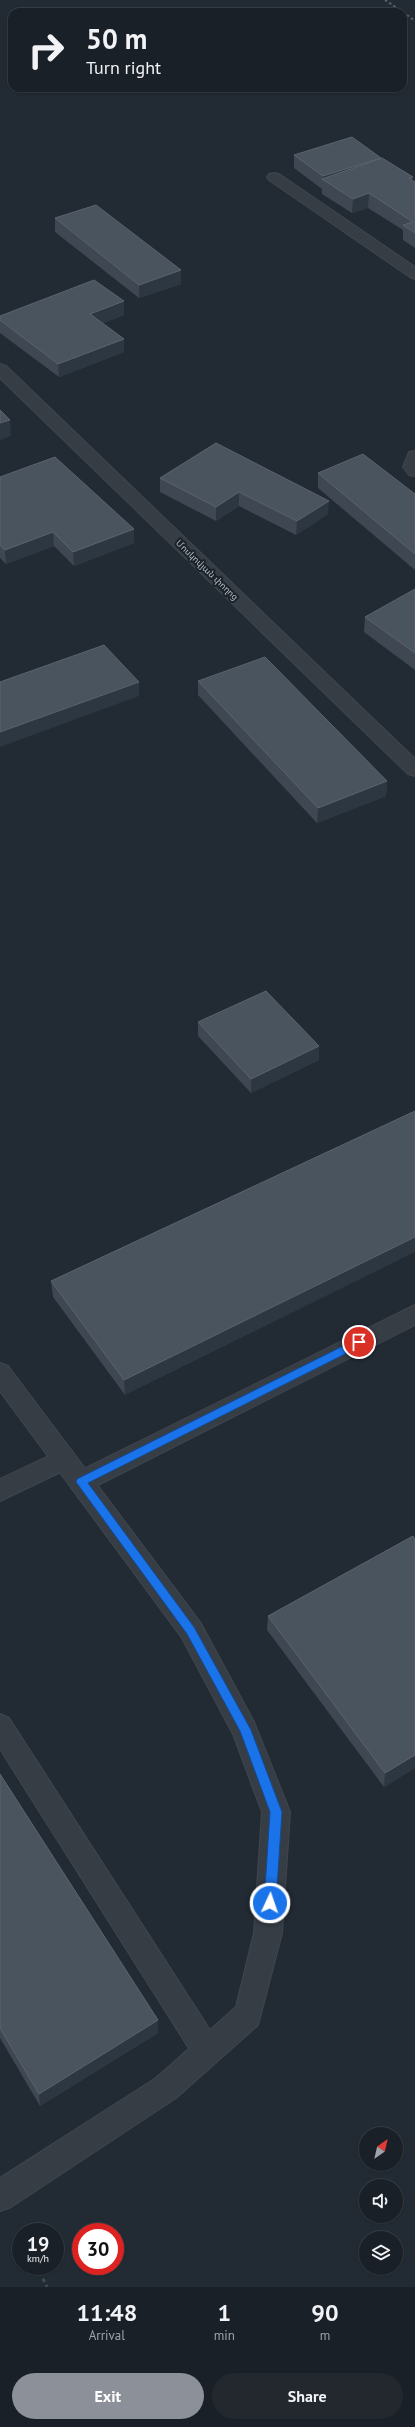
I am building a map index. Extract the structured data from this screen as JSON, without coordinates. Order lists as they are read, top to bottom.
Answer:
{
  "streets": {
    "street": ["Մոսկովյան փողոց"]
  },
  "north": "top right",
  "page": {
    "turn": ["50 m", "Turn right"],
    "speed": "19 km/h",
    "limit": "30",
    "eta": [
      "11:48",
      "Arrival",
      "1",
      "min",
      "90",
      "m"
    ],
    "buttons": ["Exit", "Share"]
  }
}
